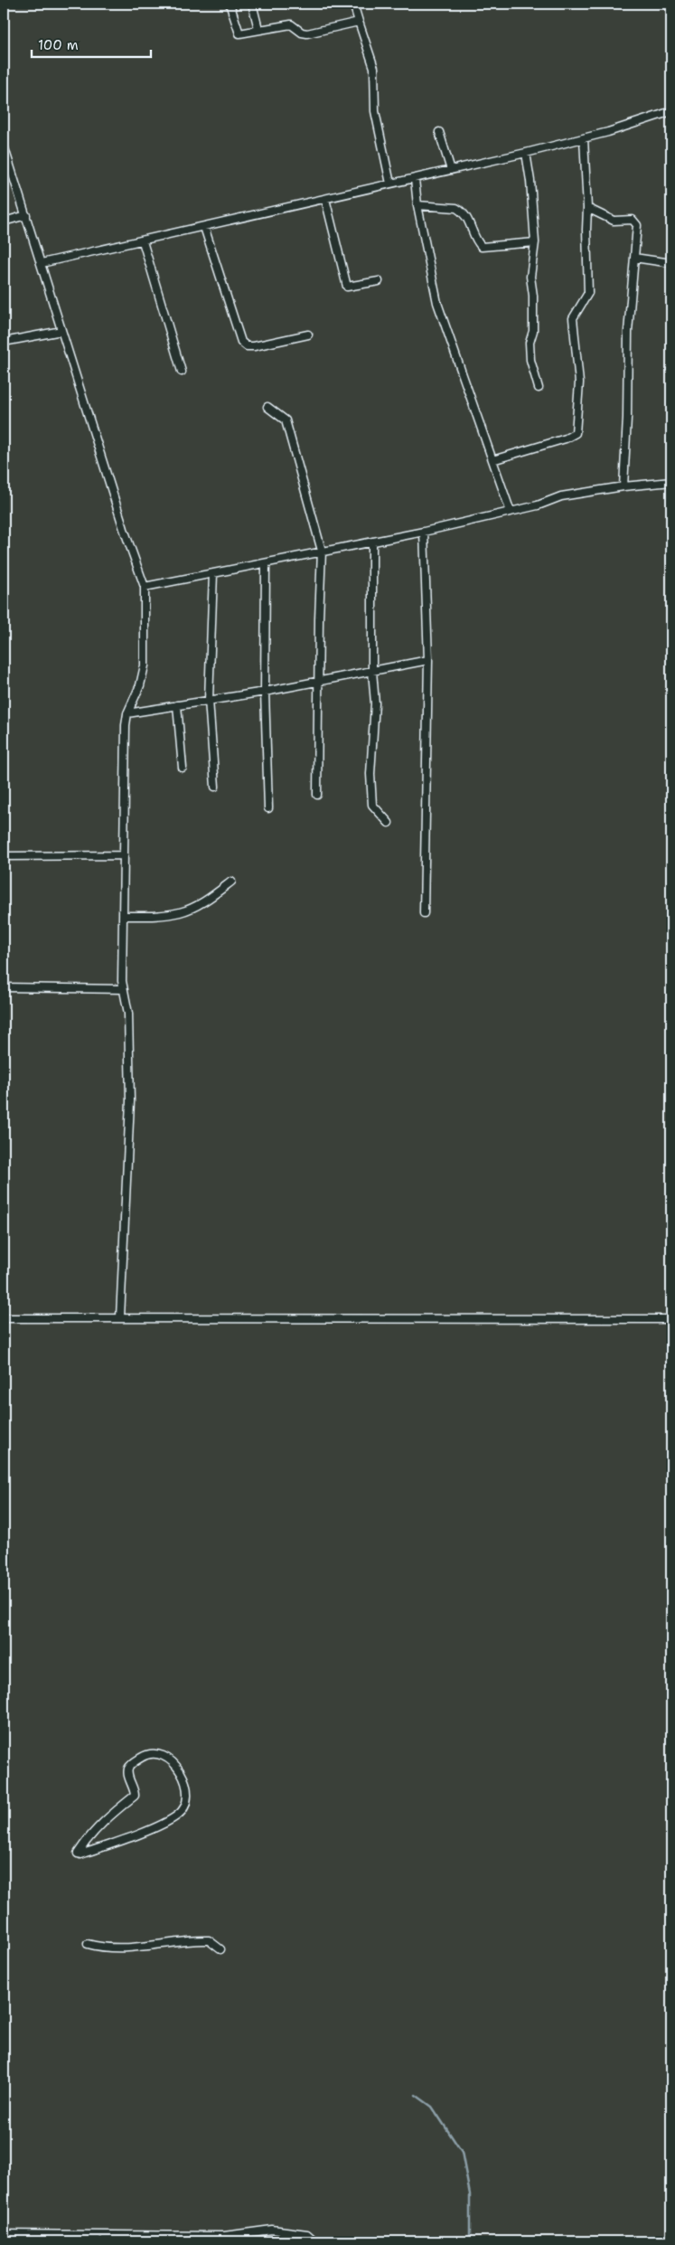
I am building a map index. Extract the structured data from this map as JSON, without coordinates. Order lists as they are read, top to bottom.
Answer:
{
  "scale_bar": "100 m"
}
